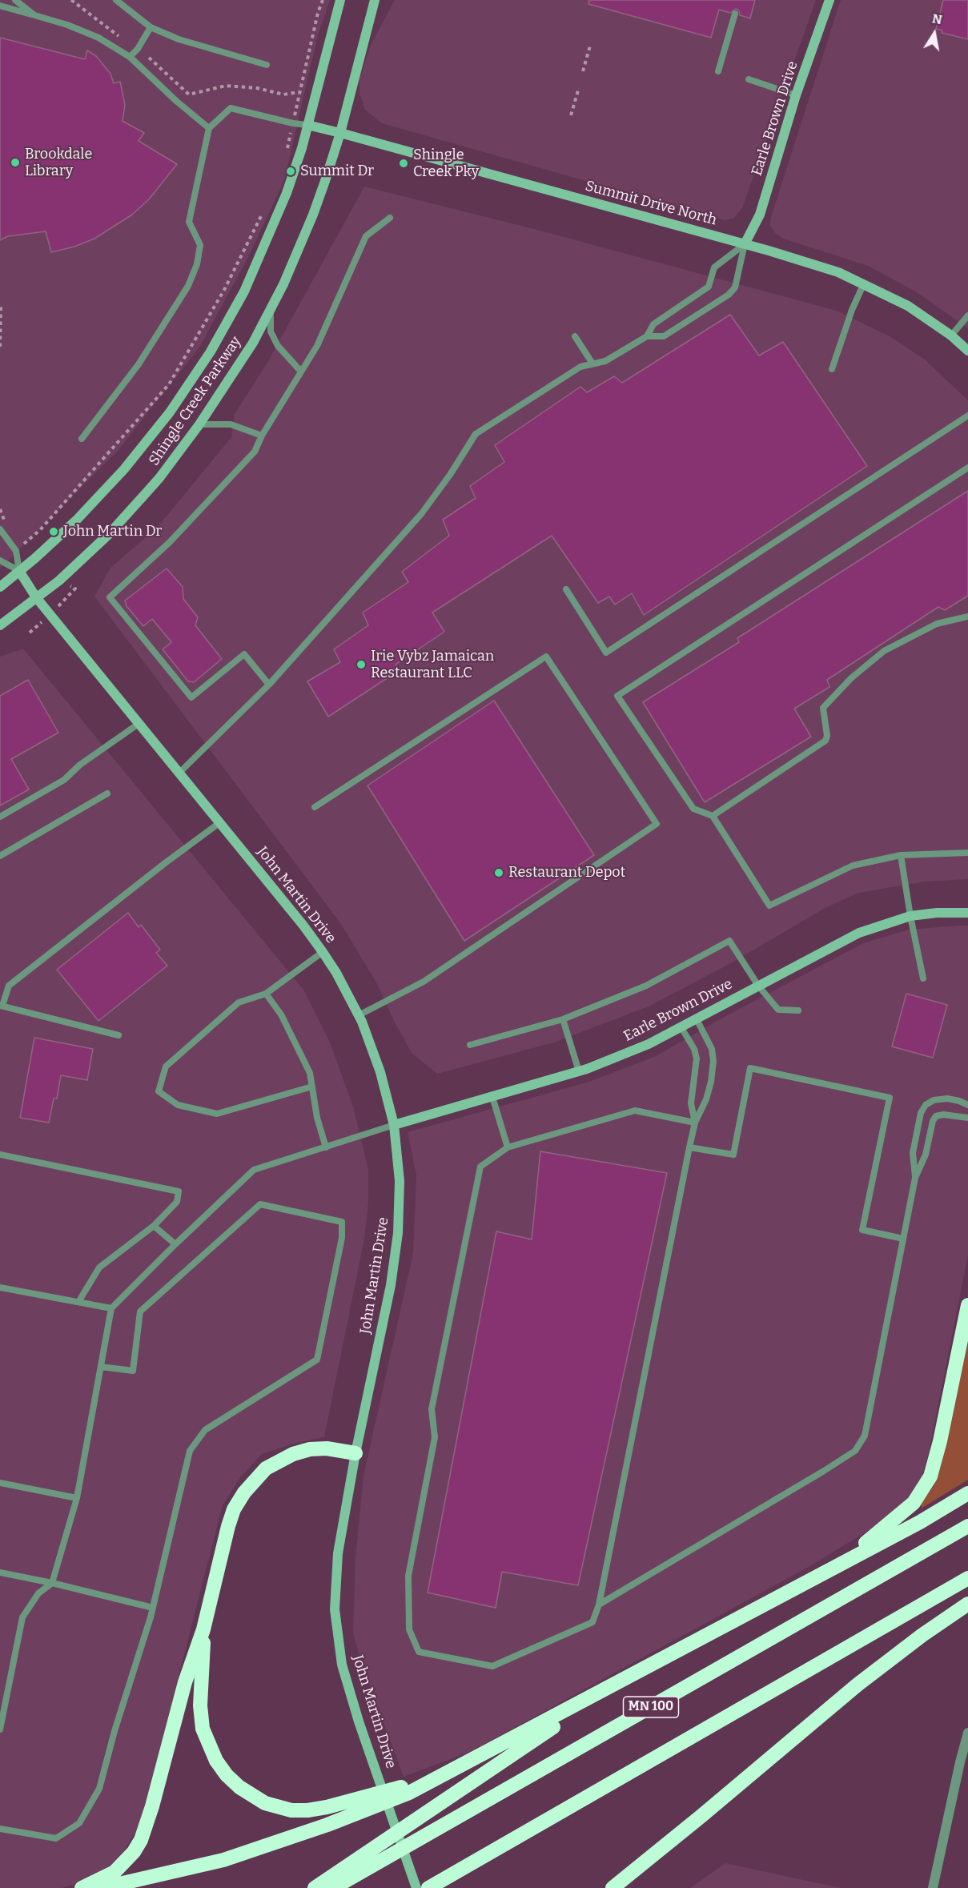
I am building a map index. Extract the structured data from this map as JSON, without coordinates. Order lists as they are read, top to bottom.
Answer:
{
  "streets": {
    "highway": ["MN 100"],
    "street": [
      "Earle Brown Drive",
      "Summit Drive North",
      "Shingle Creek Parkway",
      "John Martin Drive"
    ]
  },
  "crossings": [
    ["Earle Brown Drive", "Summit Drive North"],
    ["Earle Brown Drive", "John Martin Drive"],
    ["Summit Drive North", "Shingle Creek Parkway"],
    ["Shingle Creek Parkway", "John Martin Drive"]
  ],
  "places": [
    "Brookdale Library",
    "Shingle Creek Pky",
    "Summit Dr",
    "John Martin Dr",
    "Irie Vybz Jamaican Restaurant LLC",
    "Restaurant Depot"
  ],
  "north": "top"
}
